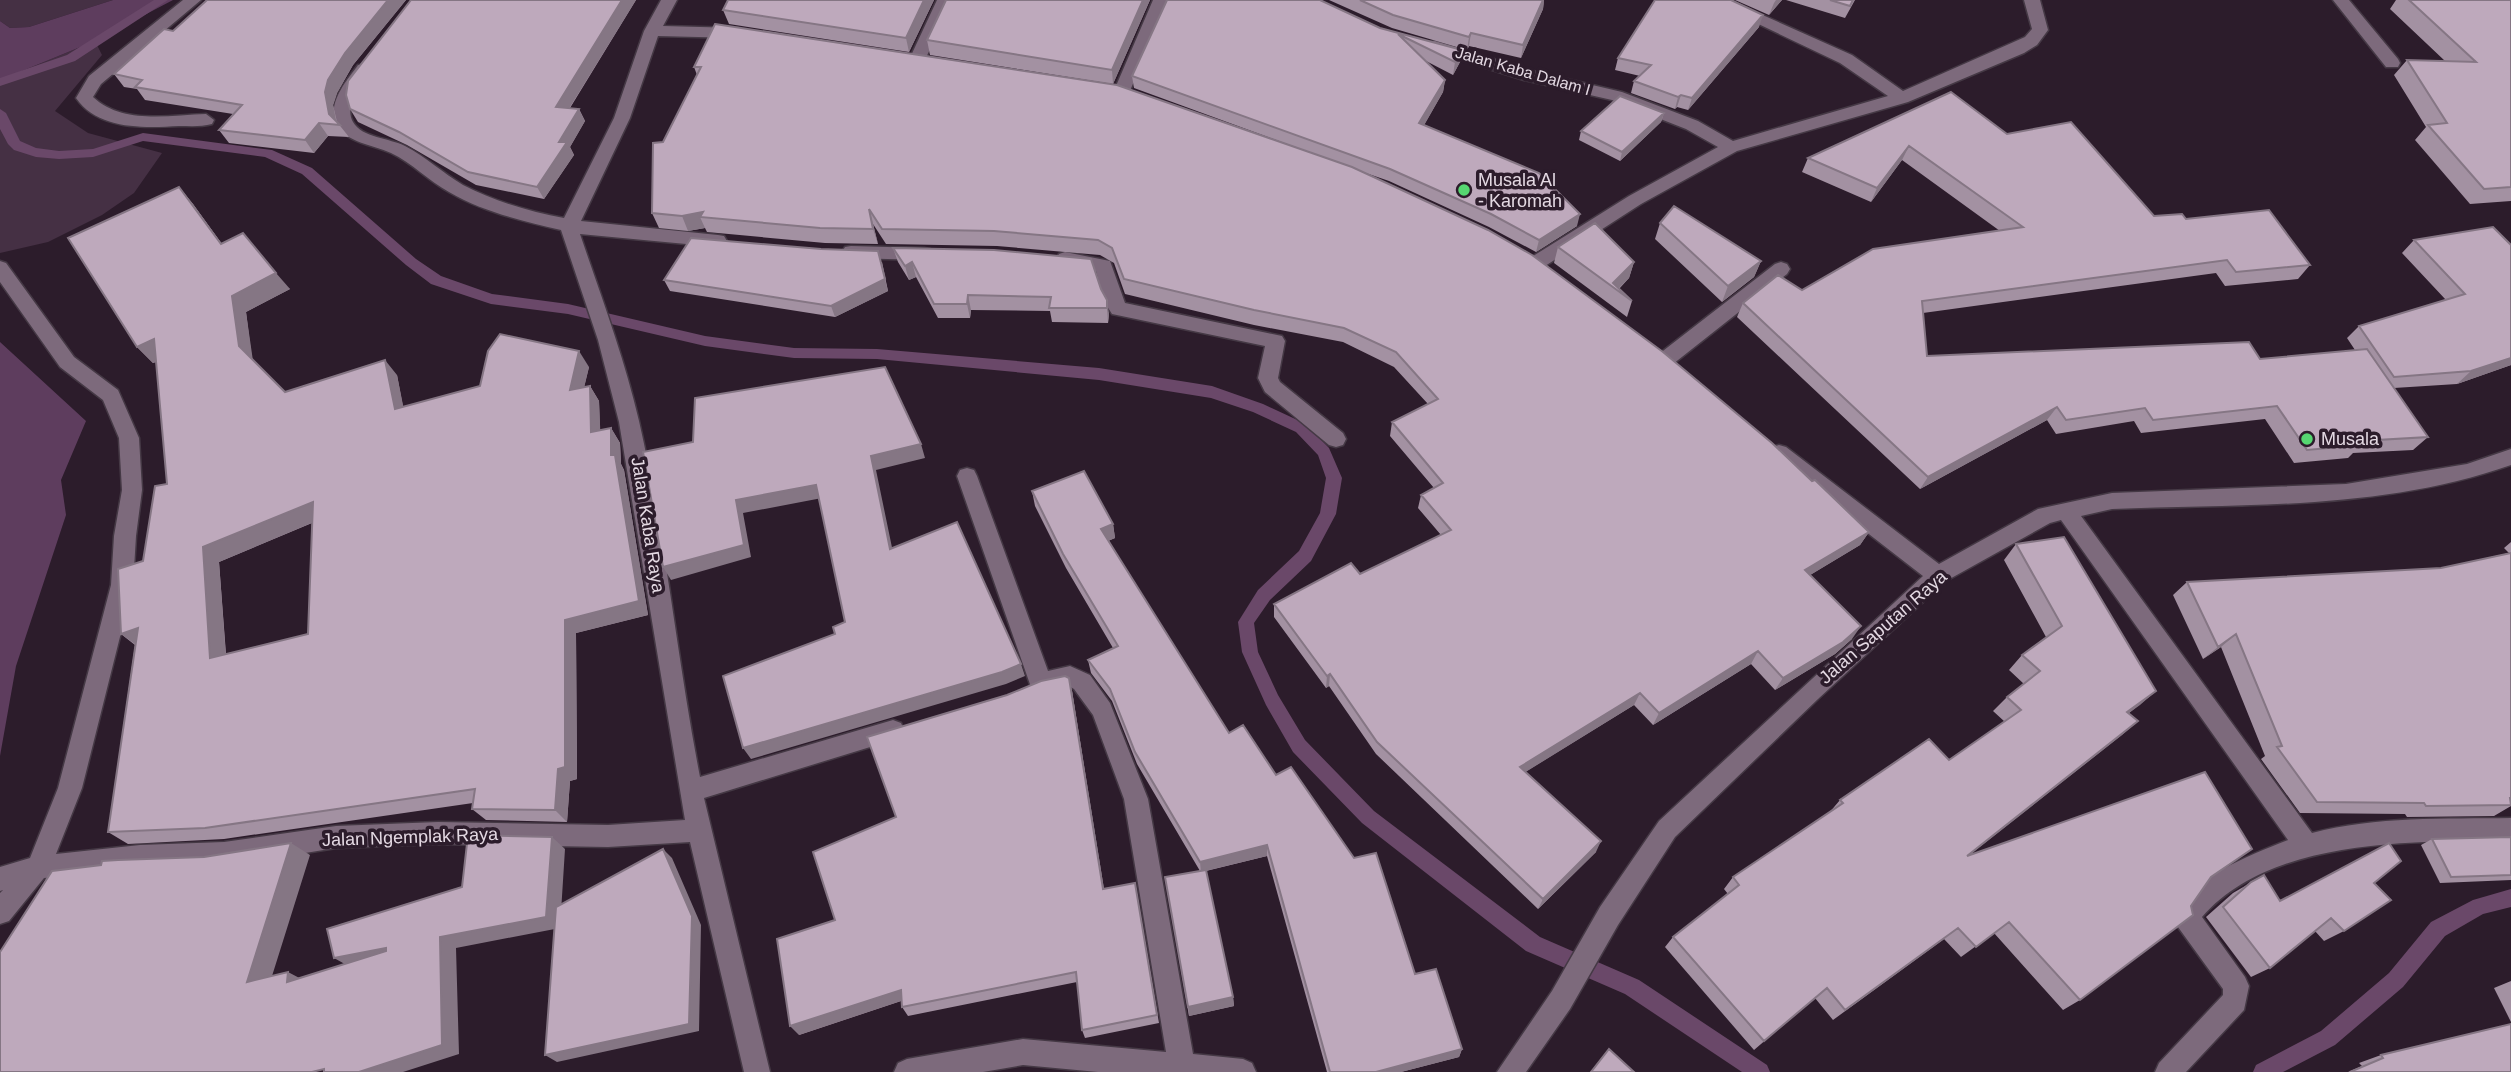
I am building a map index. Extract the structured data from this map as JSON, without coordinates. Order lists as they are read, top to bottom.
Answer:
{
  "streets": {
    "street": [
      "Jalan Kaba Dalam I",
      "Jalan Kaba Raya",
      "Jalan Saputan Raya",
      "Jalan Ngemplak Raya"
    ]
  },
  "crossings": [
    ["Jalan Kaba Raya", "Jalan Ngemplak Raya"]
  ],
  "places": ["Musala Al - Karomah", "Musala"]
}
